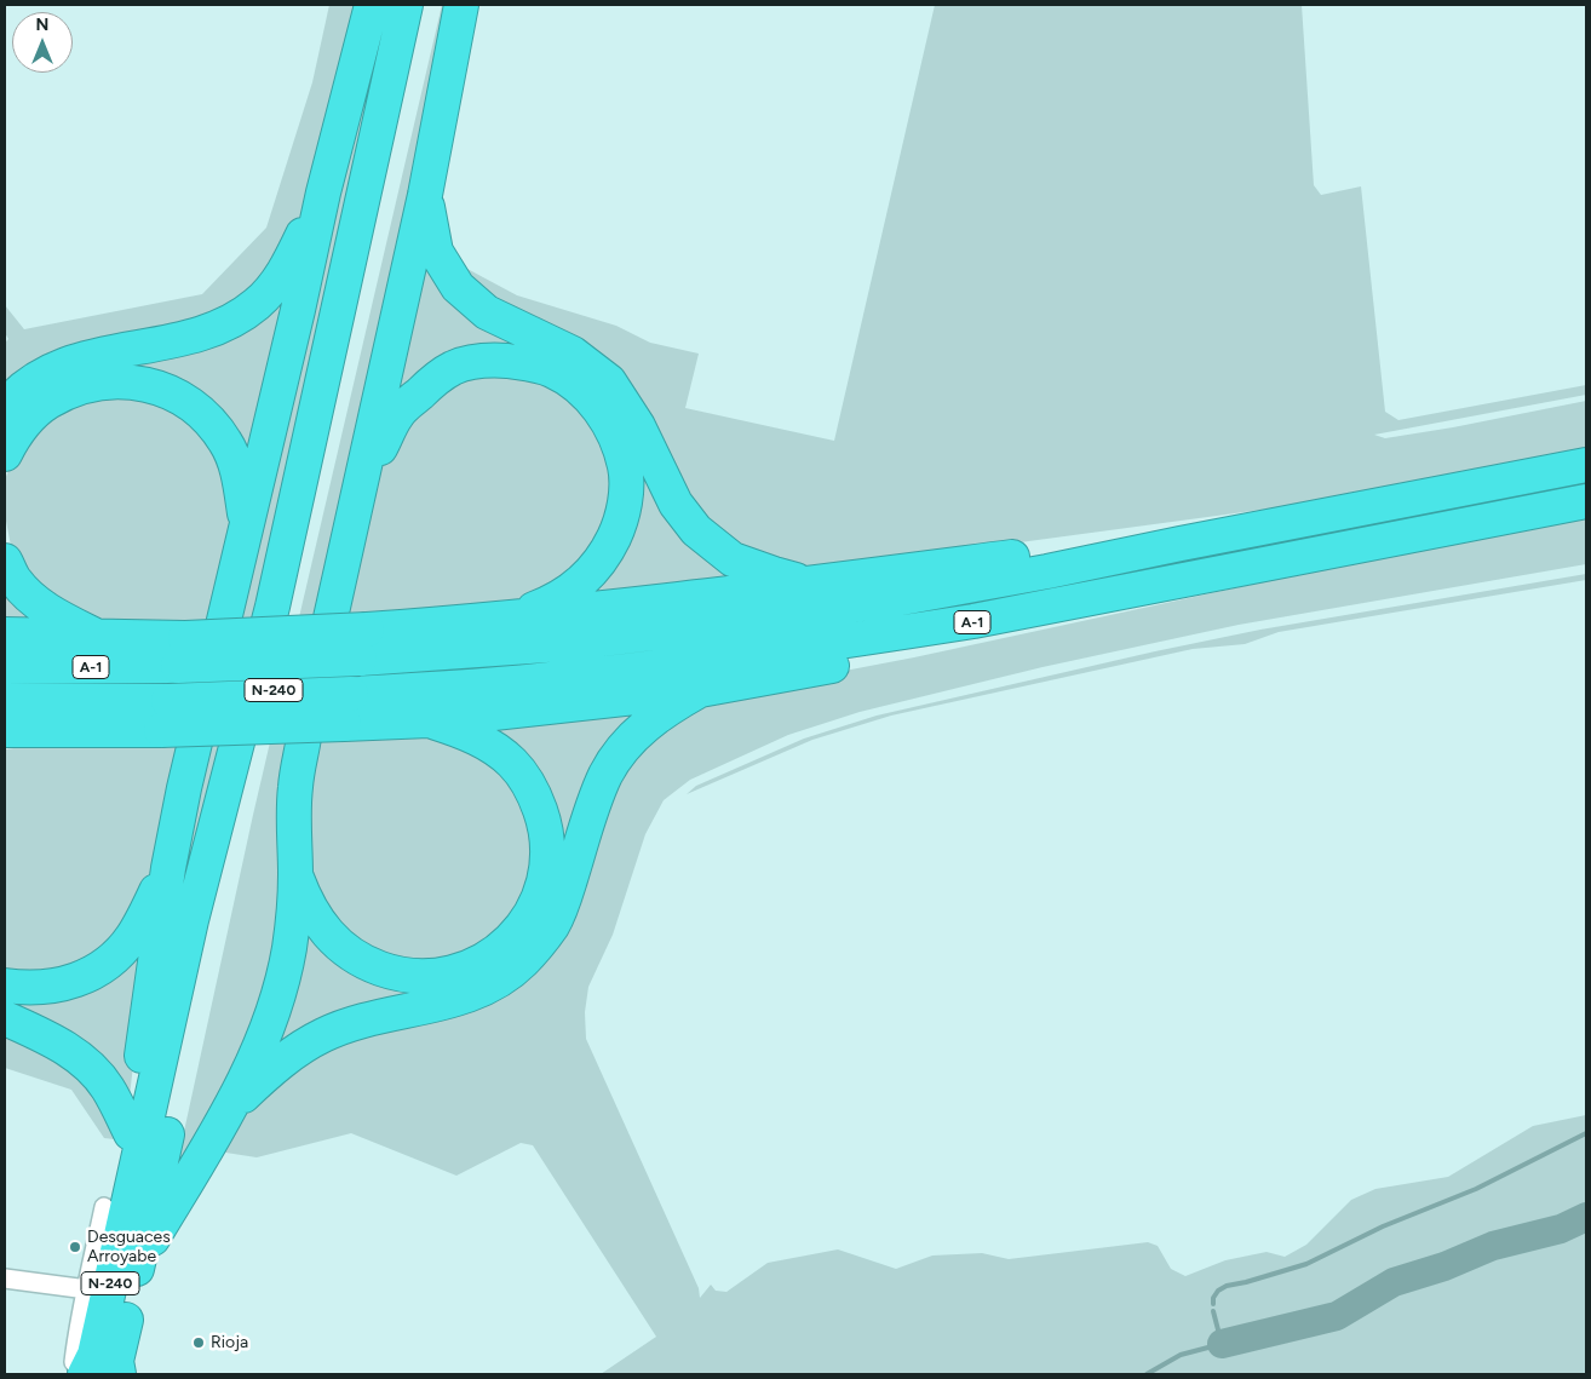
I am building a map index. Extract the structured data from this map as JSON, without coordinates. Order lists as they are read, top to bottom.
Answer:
{
  "streets": {
    "highway": ["A-1", "N-240"]
  },
  "places": ["Desguaces Arroyabe", "Rioja"],
  "north": "top"
}
